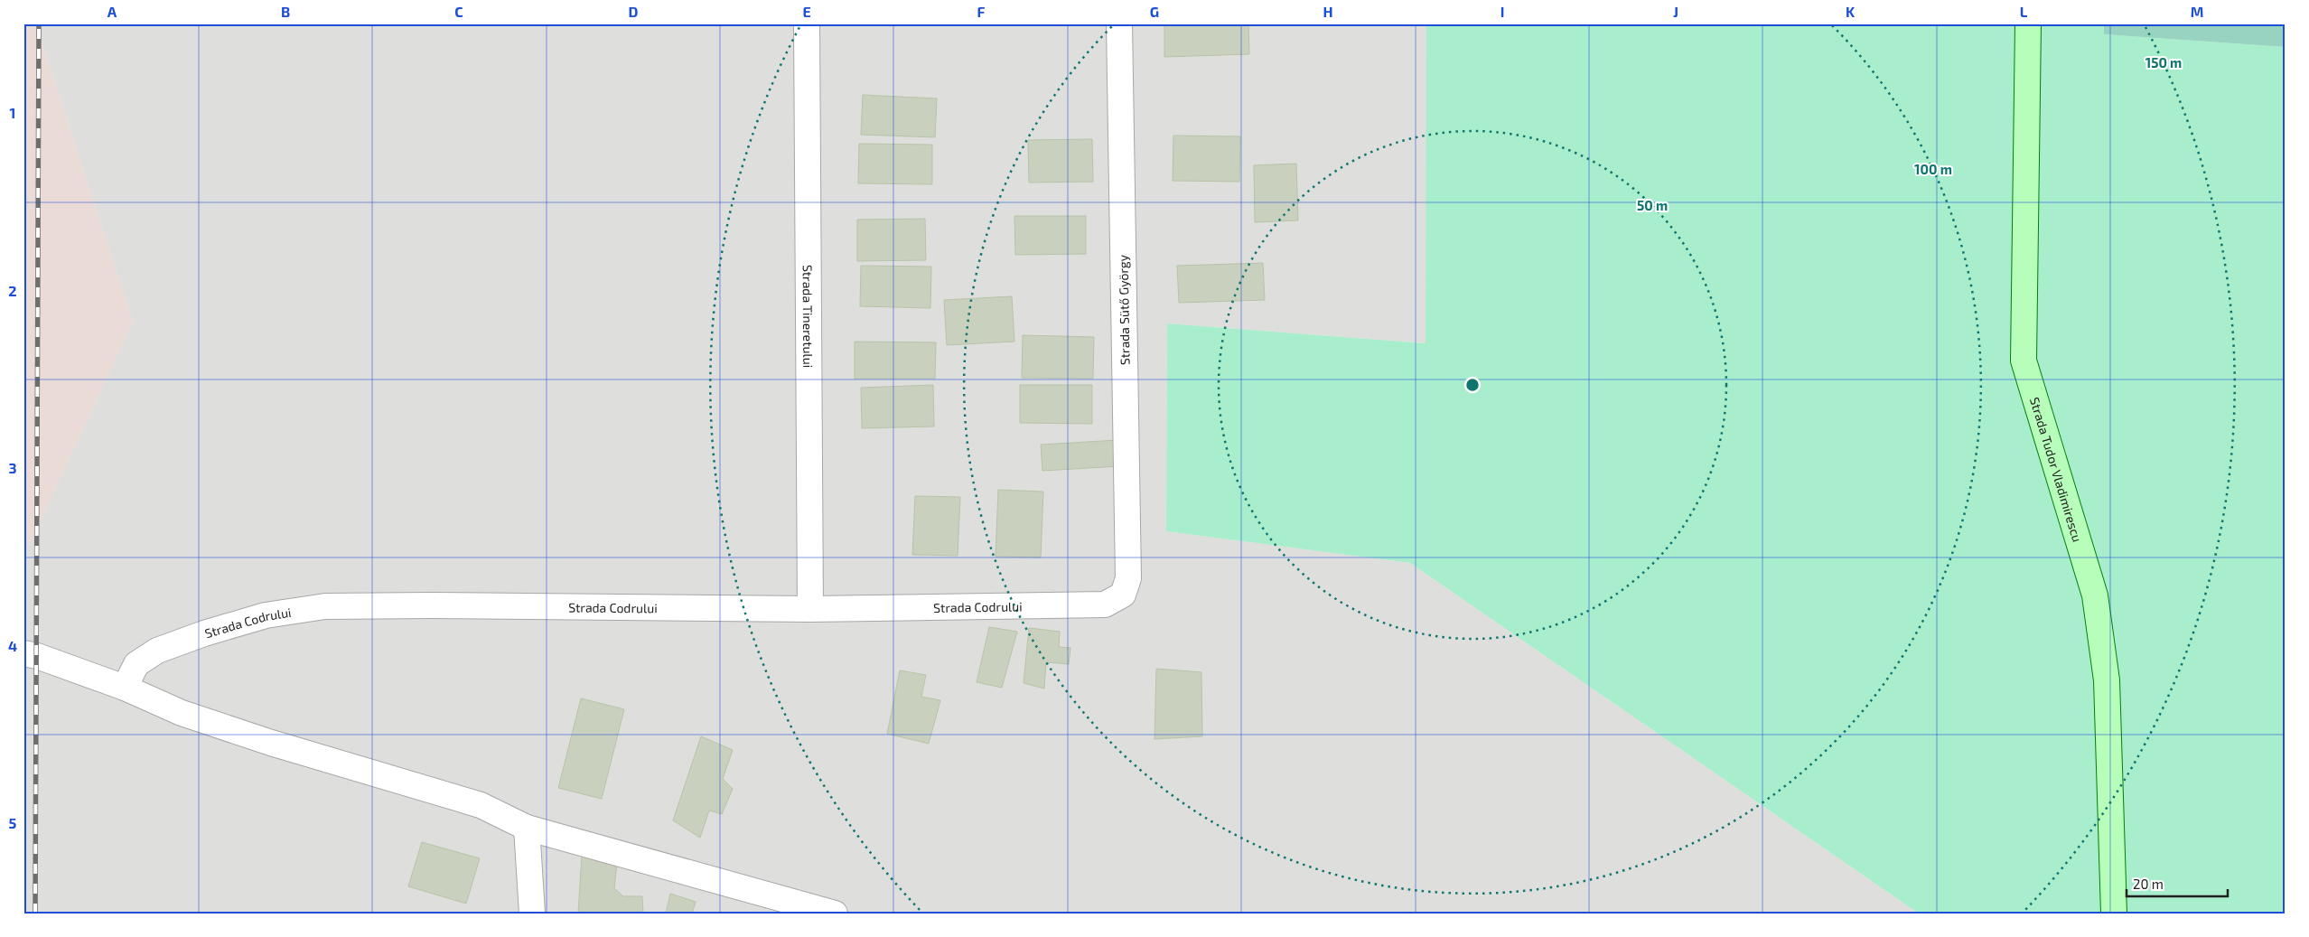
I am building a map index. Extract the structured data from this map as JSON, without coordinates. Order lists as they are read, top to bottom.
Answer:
{
  "streets": {
    "street": [
      "Strada Sütő György",
      "Strada Tineretului",
      "Strada Tudor Vladimirescu",
      "Strada Codrului"
    ]
  },
  "crossings": [
    ["Strada Sütő György", "Strada Codrului"],
    ["Strada Tineretului", "Strada Codrului"]
  ],
  "scale_bar": "20 m",
  "grid": {
    "columns": [
      "A",
      "B",
      "C",
      "D",
      "E",
      "F",
      "G",
      "H",
      "I",
      "J",
      "K",
      "L",
      "M"
    ],
    "rows": [
      "1",
      "2",
      "3",
      "4",
      "5"
    ]
  },
  "rings": ["150 m", "100 m", "50 m"]
}
